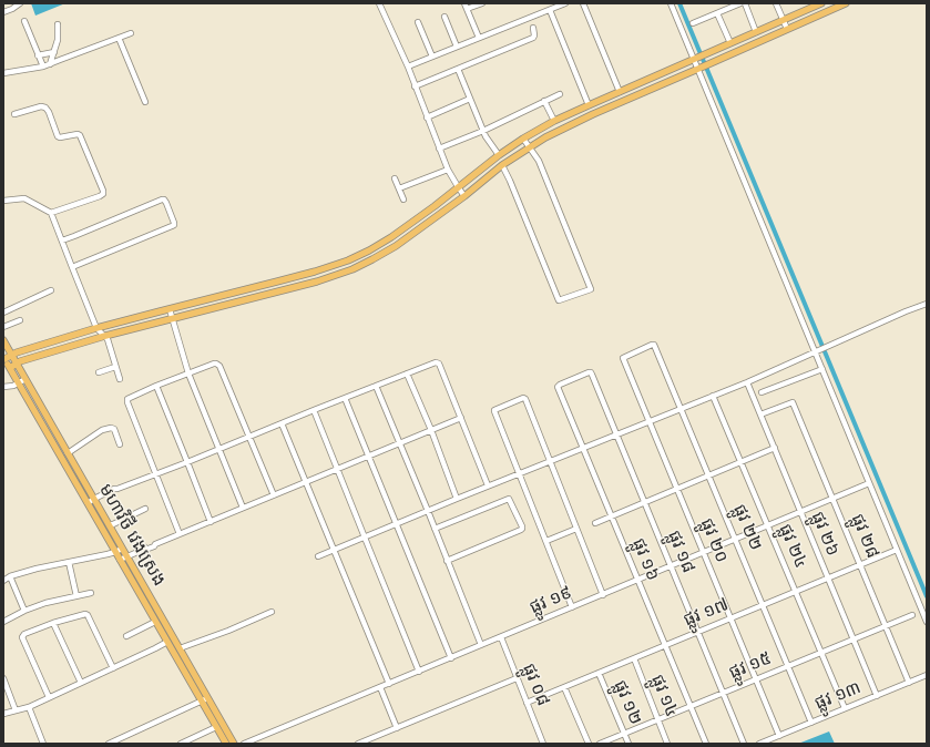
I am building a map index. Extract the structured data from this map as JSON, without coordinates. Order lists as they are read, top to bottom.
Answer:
{
  "streets": {
    "main road": ["មហាវិថី វេងស្រេង"],
    "street": [
      "ផ្លូវ ២២",
      "ផ្លូវ ២៦",
      "ផ្លូវ ២៨",
      "ផ្លូវ ២០",
      "ផ្លូវ ២៤",
      "ផ្លូវ ១៨",
      "ផ្លូវ ១៦",
      "ផ្លូវ ១៩",
      "ផ្លូវ ១៧",
      "ផ្លូវ ១៥",
      "ផ្លូវ ០៨",
      "ផ្លូវ ១៤",
      "ផ្លូវ ១៣",
      "ផ្លូវ ១២"
    ]
  },
  "crossings": [
    ["ផ្លូវ ២២", "ផ្លូវ ២០"],
    ["ផ្លូវ ២២", "ផ្លូវ ១៩"],
    ["ផ្លូវ ២២", "ផ្លូវ ១៧"],
    ["ផ្លូវ ២២", "ផ្លូវ ១៥"],
    ["ផ្លូវ ២២", "ផ្លូវ ១៣"],
    ["ផ្លូវ ២៦", "ផ្លូវ ២៨"],
    ["ផ្លូវ ២៦", "ផ្លូវ ១៩"],
    ["ផ្លូវ ២៦", "ផ្លូវ ១៧"],
    ["ផ្លូវ ២៦", "ផ្លូវ ១៥"],
    ["ផ្លូវ ២៦", "ផ្លូវ ១៣"],
    ["ផ្លូវ ២៨", "ផ្លូវ ១៩"],
    ["ផ្លូវ ២៨", "ផ្លូវ ១៧"],
    ["ផ្លូវ ២៨", "ផ្លូវ ១៥"],
    ["ផ្លូវ ២៨", "ផ្លូវ ១៣"],
    ["ផ្លូវ ២០", "ផ្លូវ ១៩"],
    ["ផ្លូវ ២០", "ផ្លូវ ១៧"],
    ["ផ្លូវ ២០", "ផ្លូវ ១៥"],
    ["ផ្លូវ ២០", "ផ្លូវ ១៣"],
    ["ផ្លូវ ២៤", "ផ្លូវ ១៩"],
    ["ផ្លូវ ២៤", "ផ្លូវ ១៧"],
    ["ផ្លូវ ២៤", "ផ្លូវ ១៥"],
    ["ផ្លូវ ២៤", "ផ្លូវ ១៣"],
    ["ផ្លូវ ១៨", "ផ្លូវ ១៦"],
    ["ផ្លូវ ១៨", "ផ្លូវ ១៩"],
    ["ផ្លូវ ១៨", "ផ្លូវ ១៧"],
    ["ផ្លូវ ១៨", "ផ្លូវ ១៥"],
    ["ផ្លូវ ១៦", "ផ្លូវ ១៩"],
    ["ផ្លូវ ១៦", "ផ្លូវ ១៧"],
    ["ផ្លូវ ១៦", "ផ្លូវ ១៥"],
    ["ផ្លូវ ១៩", "ផ្លូវ ០៨"],
    ["ផ្លូវ ១៧", "ផ្លូវ ០៨"],
    ["ផ្លូវ ១៧", "ផ្លូវ ១៤"],
    ["ផ្លូវ ១៧", "ផ្លូវ ១២"],
    ["ផ្លូវ ១៥", "ផ្លូវ ១៤"],
    ["ផ្លូវ ១៥", "ផ្លូវ ១២"]
  ]
}
